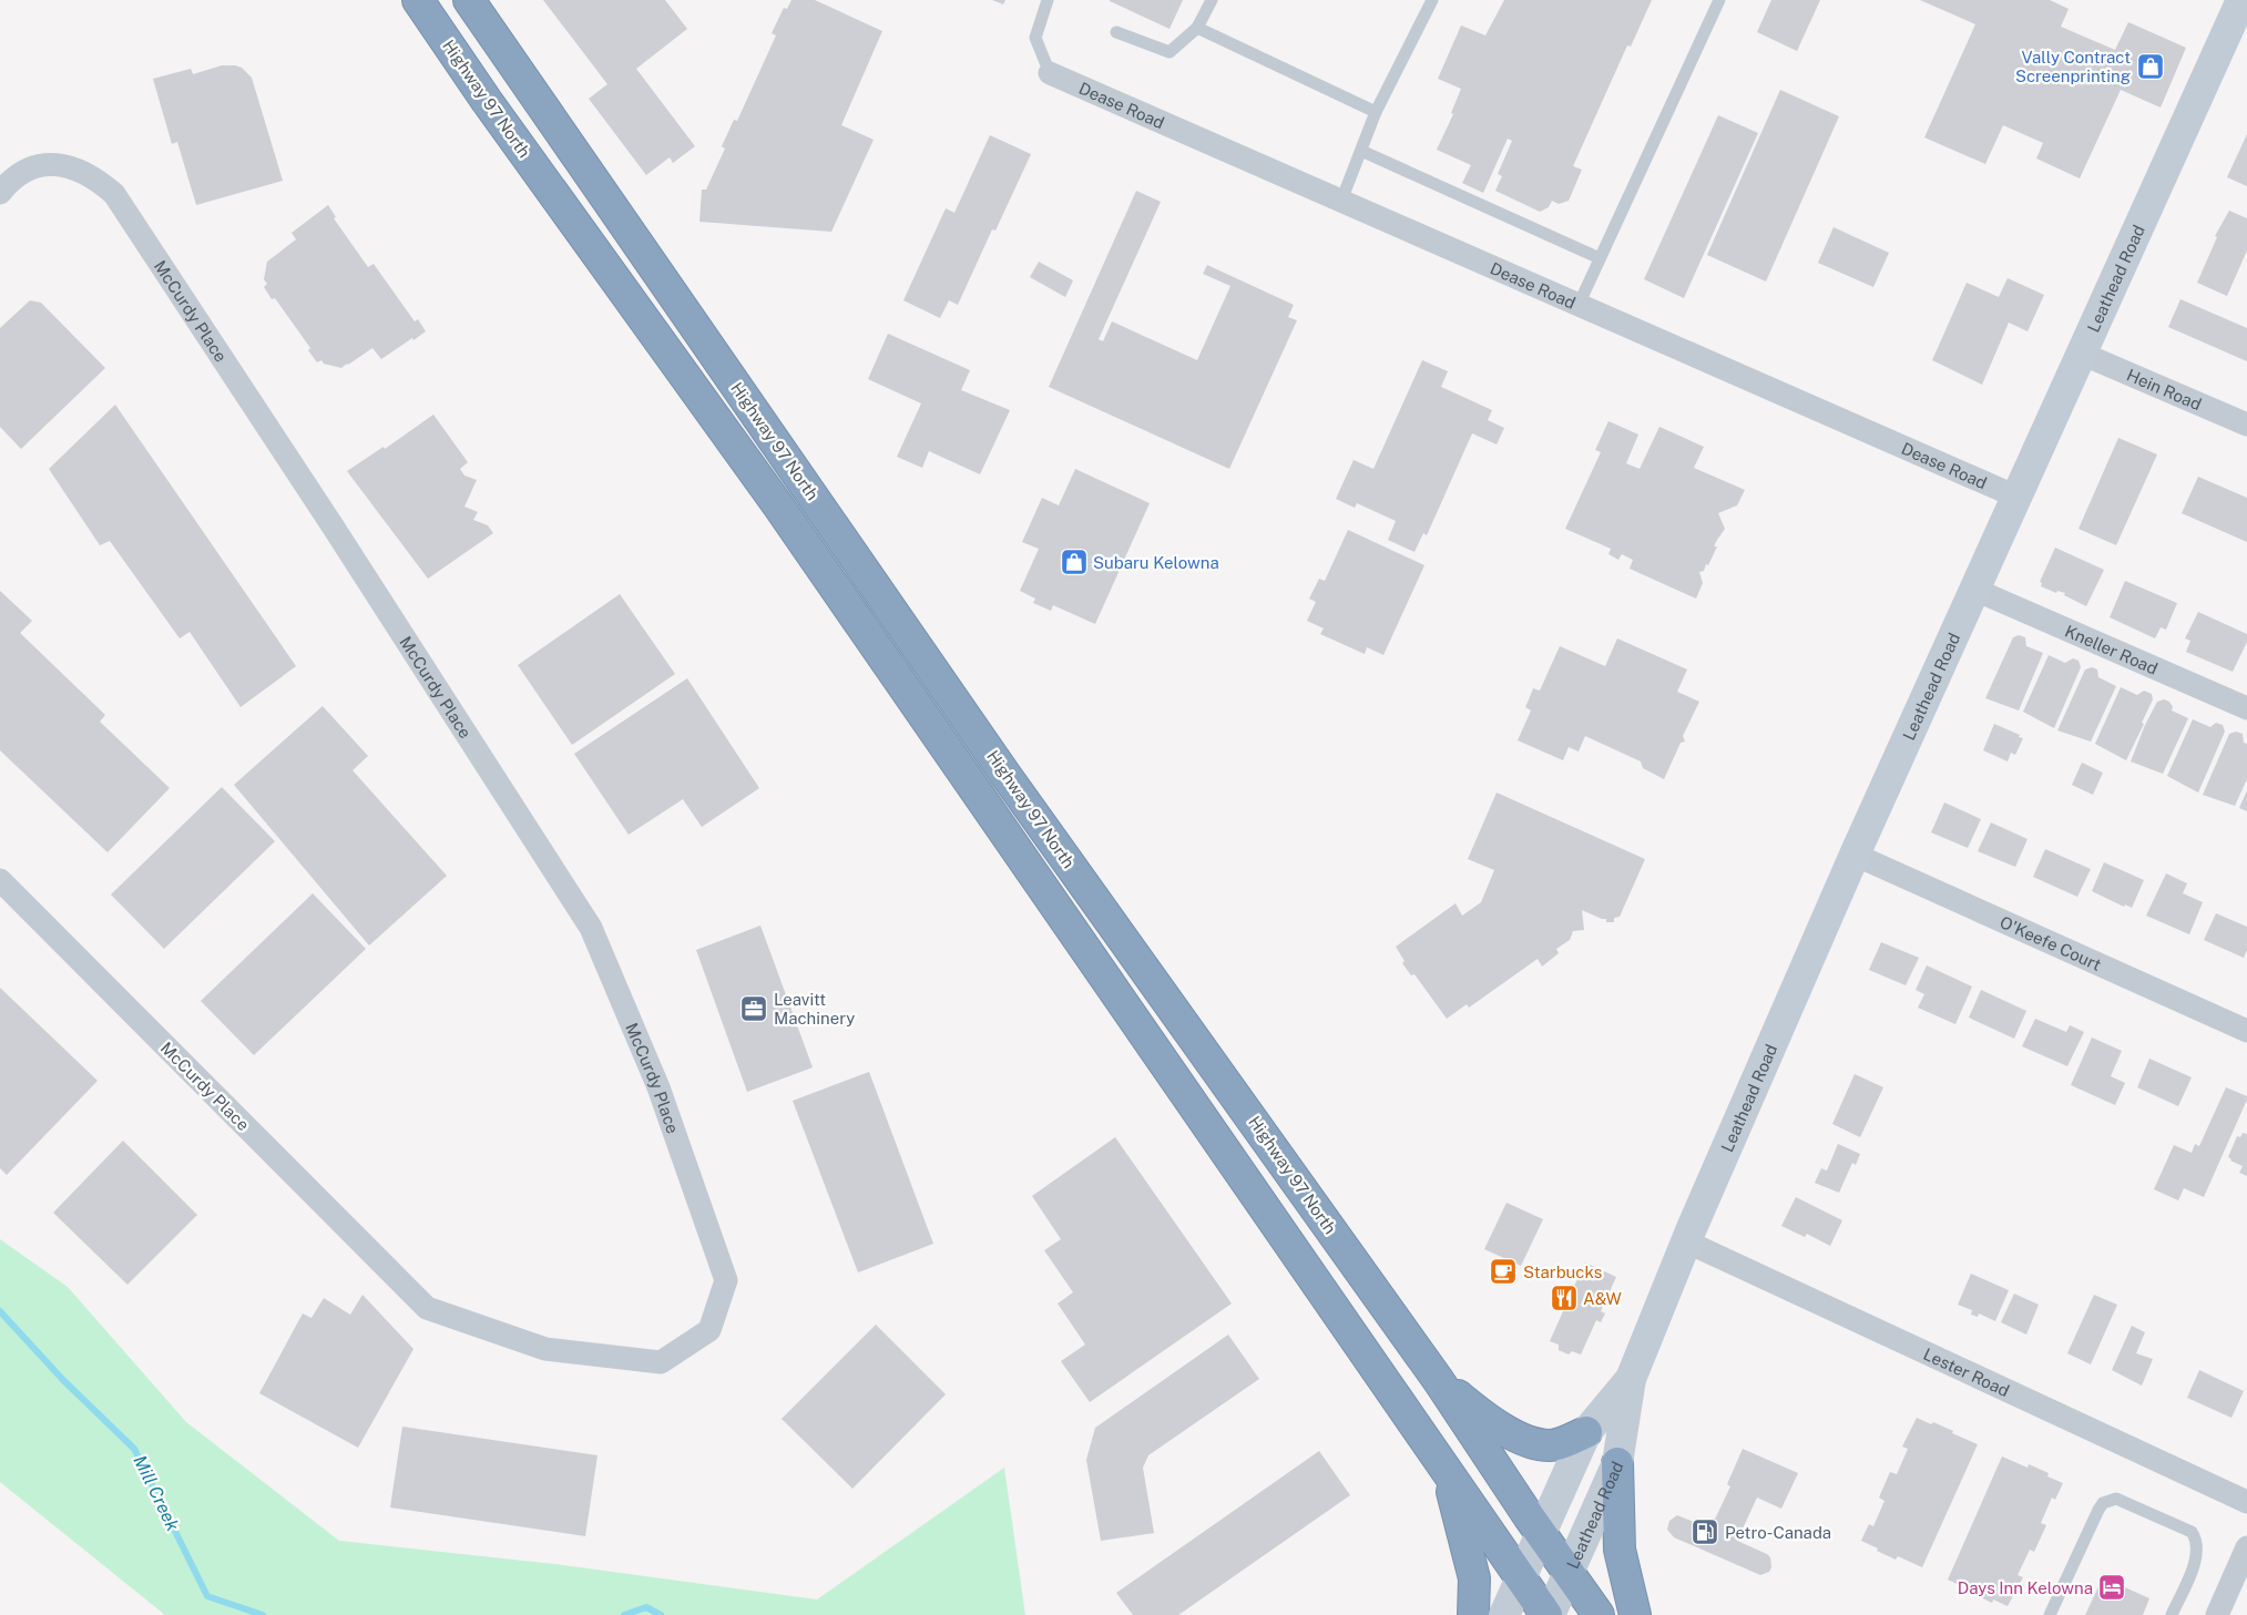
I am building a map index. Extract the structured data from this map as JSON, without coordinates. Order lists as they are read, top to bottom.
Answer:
{
  "streets": {
    "highway": ["Highway 97 North"],
    "street": [
      "Dease Road",
      "Leathead Road",
      "McCurdy Place",
      "Hein Road",
      "Kneller Road",
      "O'Keefe Court",
      "Lester Road"
    ]
  },
  "crossings": [
    ["Highway 97 North", "Leathead Road"],
    ["Dease Road", "Leathead Road"],
    ["Leathead Road", "Hein Road"],
    ["Leathead Road", "Kneller Road"],
    ["Leathead Road", "O'Keefe Court"],
    ["Leathead Road", "Lester Road"]
  ],
  "water": ["Mill Creek"],
  "places": {
    "shop": ["Vally Contract Screenprinting", "Subaru Kelowna"],
    "office": ["Leavitt Machinery"],
    "cafe": ["Starbucks"],
    "restaurant": ["A&W"],
    "fuel station": ["Petro-Canada"],
    "hotel": ["Days Inn Kelowna"]
  }
}
